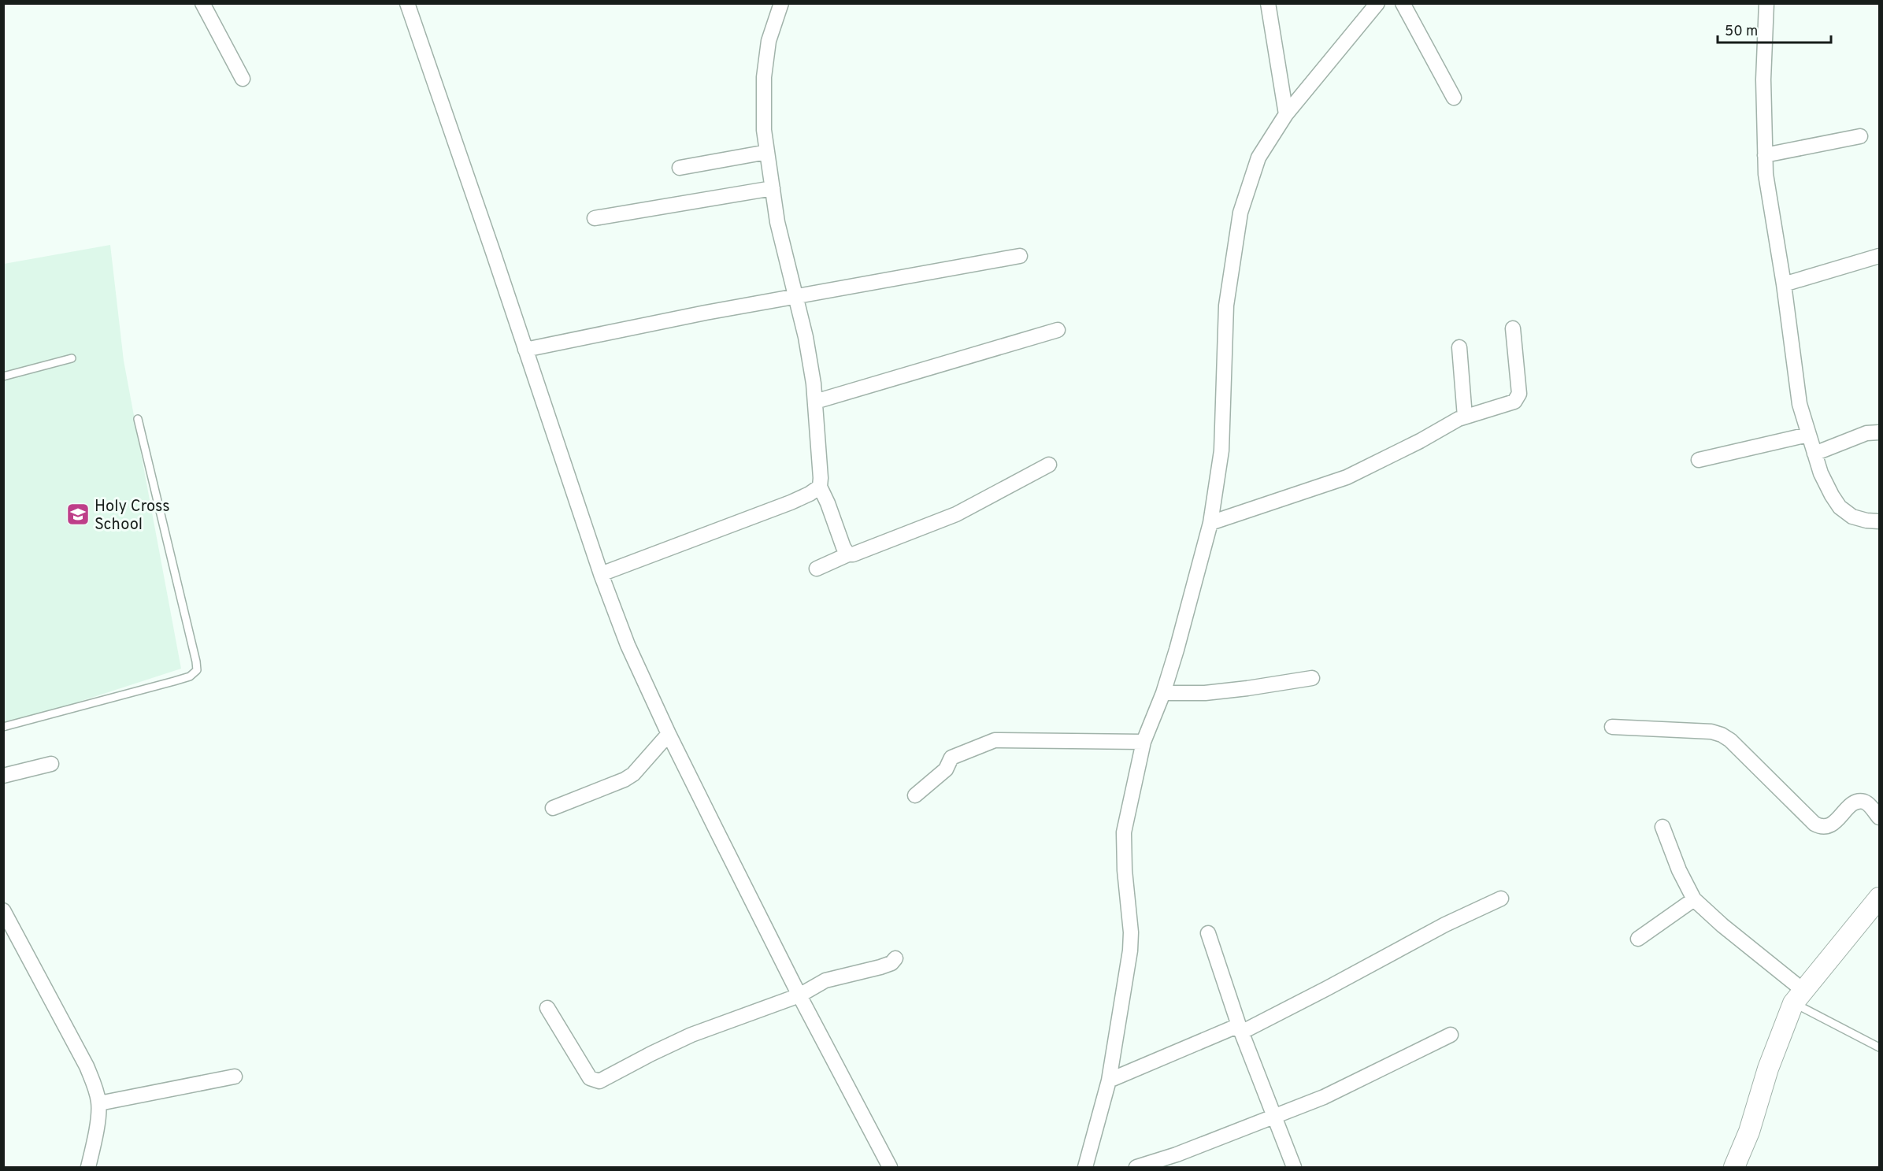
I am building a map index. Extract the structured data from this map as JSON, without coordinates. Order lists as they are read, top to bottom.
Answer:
{
  "places": {
    "school or university": ["Holy Cross School"]
  },
  "scale_bar": "50 m"
}
